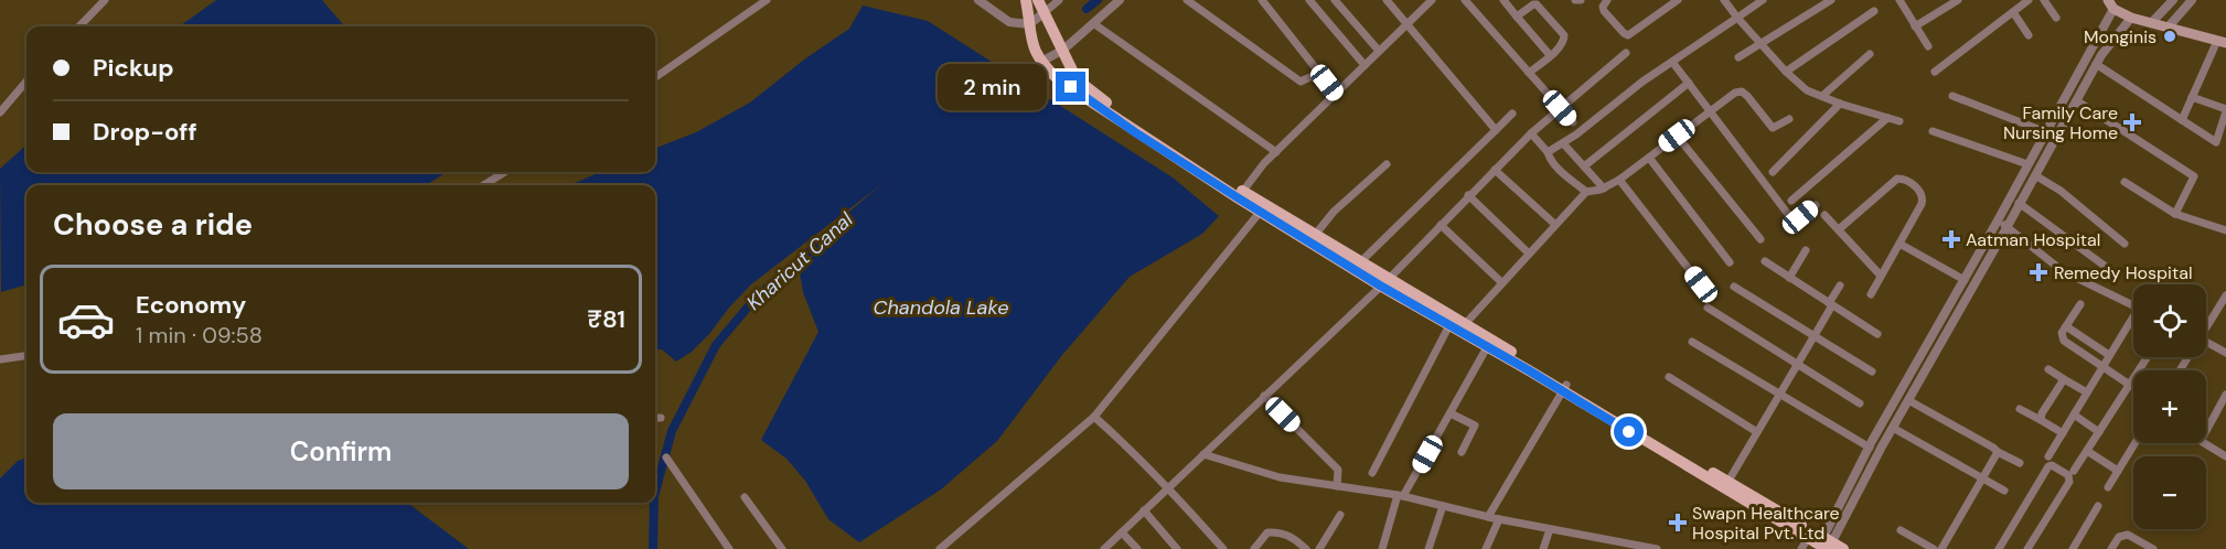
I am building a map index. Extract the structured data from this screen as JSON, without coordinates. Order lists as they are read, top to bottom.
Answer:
{
  "water": ["Kharicut Canal", "Chandola Lake"],
  "places": {
    "other": ["Monginis"],
    "health": [
      "Family Care Nursing Home",
      "Aatman Hospital",
      "Remedy Hospital",
      "Swapn Healthcare Hospital Pvt. Ltd"
    ]
  },
  "page": {
    "banner": ["Pickup", "Drop-off"],
    "bubble": "2 min",
    "heading": "Choose a ride",
    "list": [
      {
        "name": "Economy",
        "note": "1 min · 09:58",
        "value": "₹81"
      }
    ],
    "map_buttons": ["+", "−"],
    "buttons": "Confirm"
  }
}
